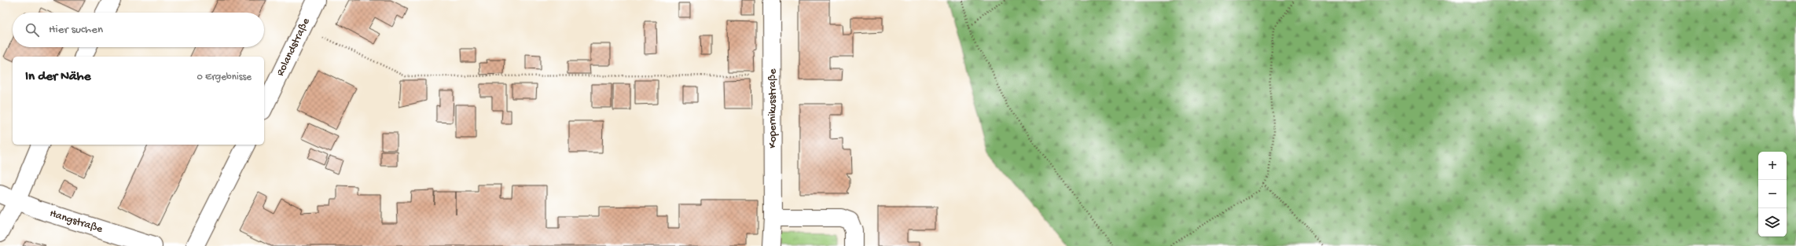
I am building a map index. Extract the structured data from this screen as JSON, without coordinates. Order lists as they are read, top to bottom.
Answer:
{
  "streets": {
    "street": ["Rolandstraße", "Kopernikusstraße", "Hangstraße"]
  },
  "page": {
    "search": "Hier suchen",
    "heading": ["In der Nähe", "0 Ergebnisse"],
    "map_buttons": ["+", "−"]
  }
}
